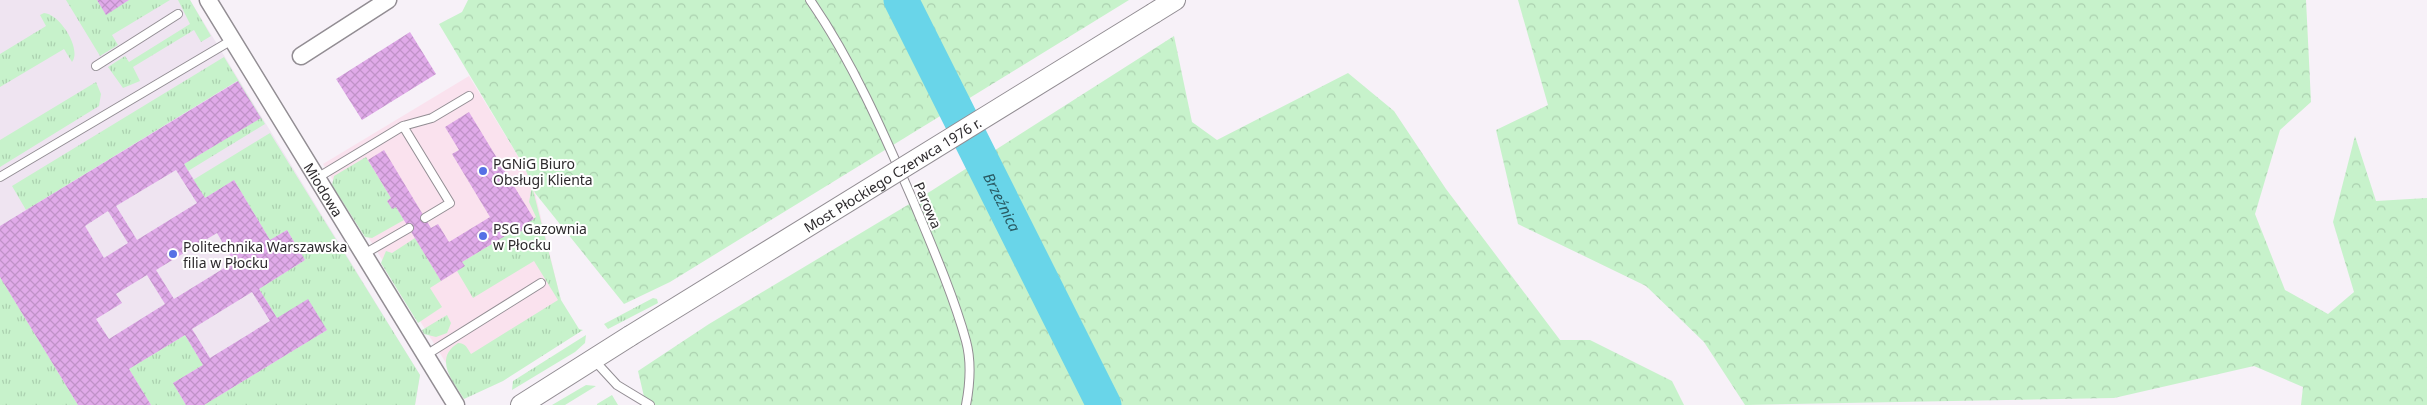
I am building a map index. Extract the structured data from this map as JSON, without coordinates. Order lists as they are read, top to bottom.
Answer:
{
  "streets": {
    "street": ["Most Płockiego Czerwca 1976 r.", "Miodowa"],
    "lane": ["Parowa"]
  },
  "water": ["Brzeźnica"],
  "places": ["PGNiG Biuro Obsługi Klienta", "PSG Gazownia w Płocku", "Politechnika Warszawska filia w Płocku"]
}
